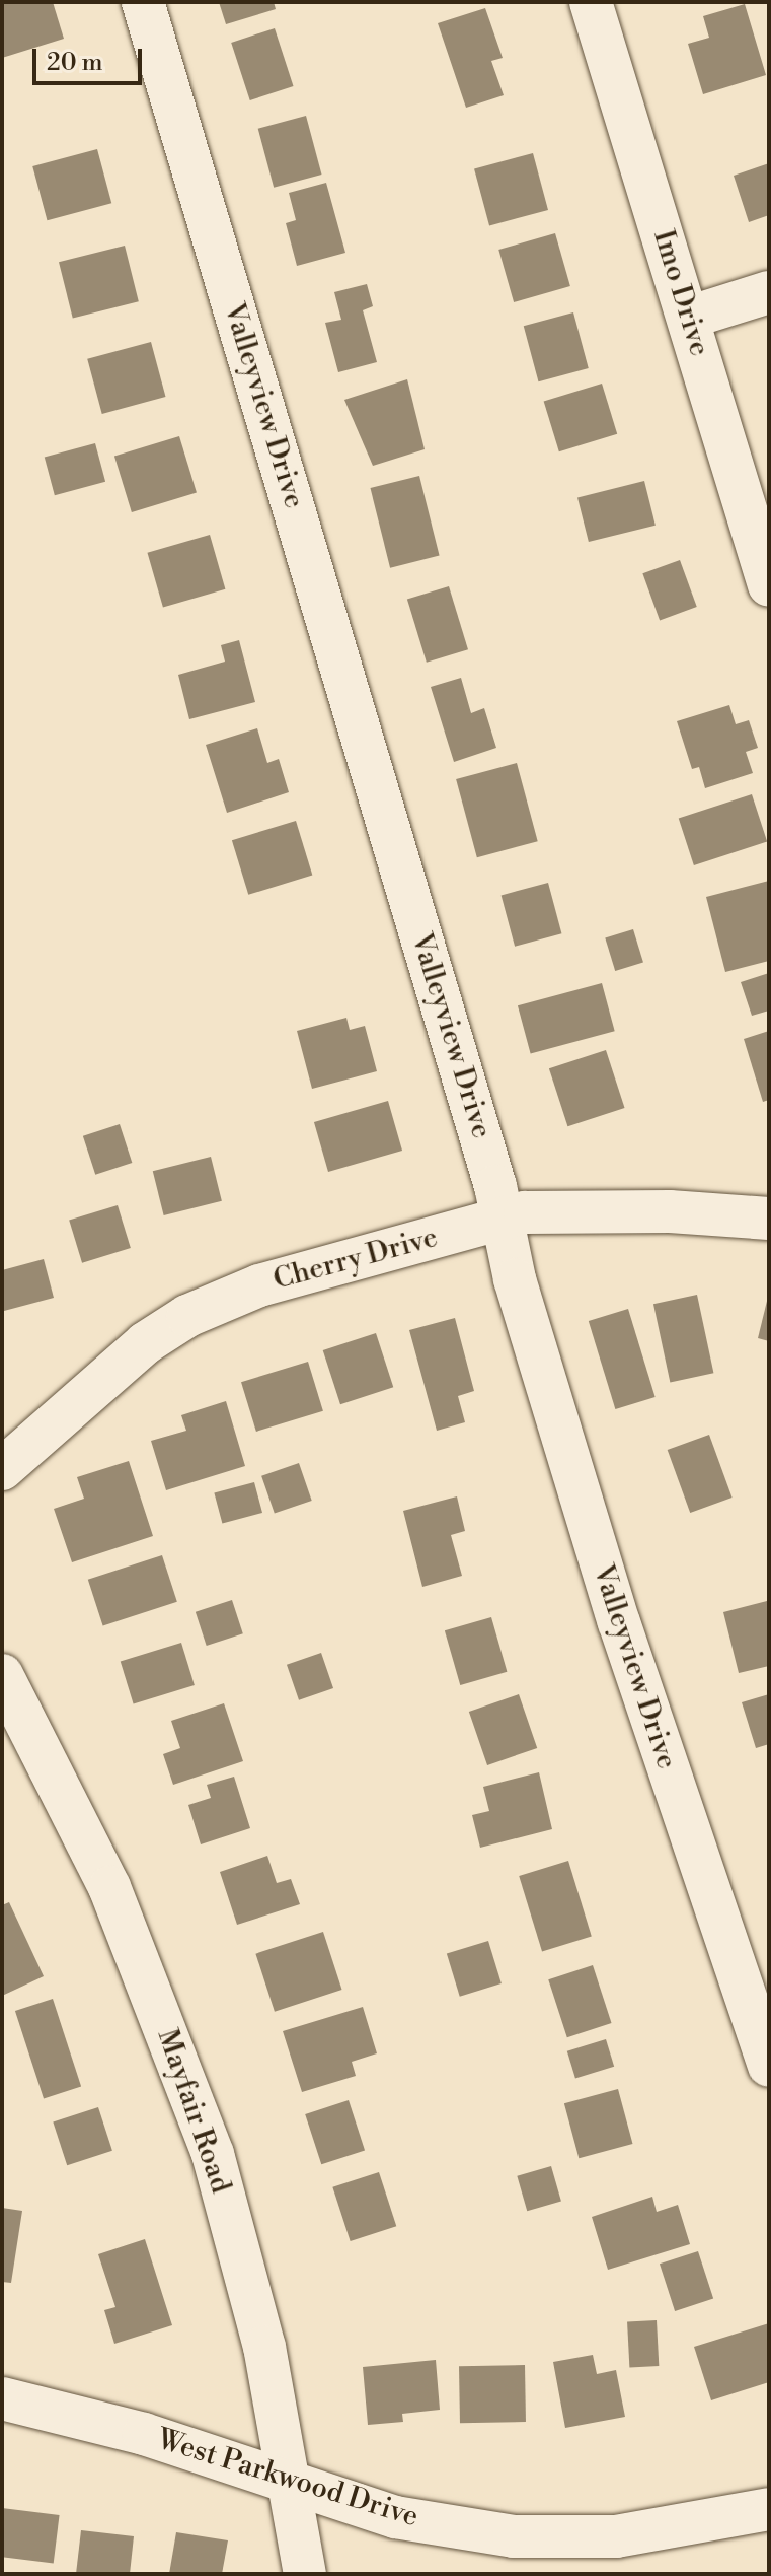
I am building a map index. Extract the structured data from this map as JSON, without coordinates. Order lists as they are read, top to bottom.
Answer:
{
  "streets": {
    "street": [
      "Imo Drive",
      "Valleyview Drive",
      "Cherry Drive",
      "Mayfair Road",
      "West Parkwood Drive"
    ]
  },
  "crossings": [
    ["Valleyview Drive", "Cherry Drive"],
    ["Mayfair Road", "West Parkwood Drive"]
  ],
  "scale_bar": "20 m"
}
